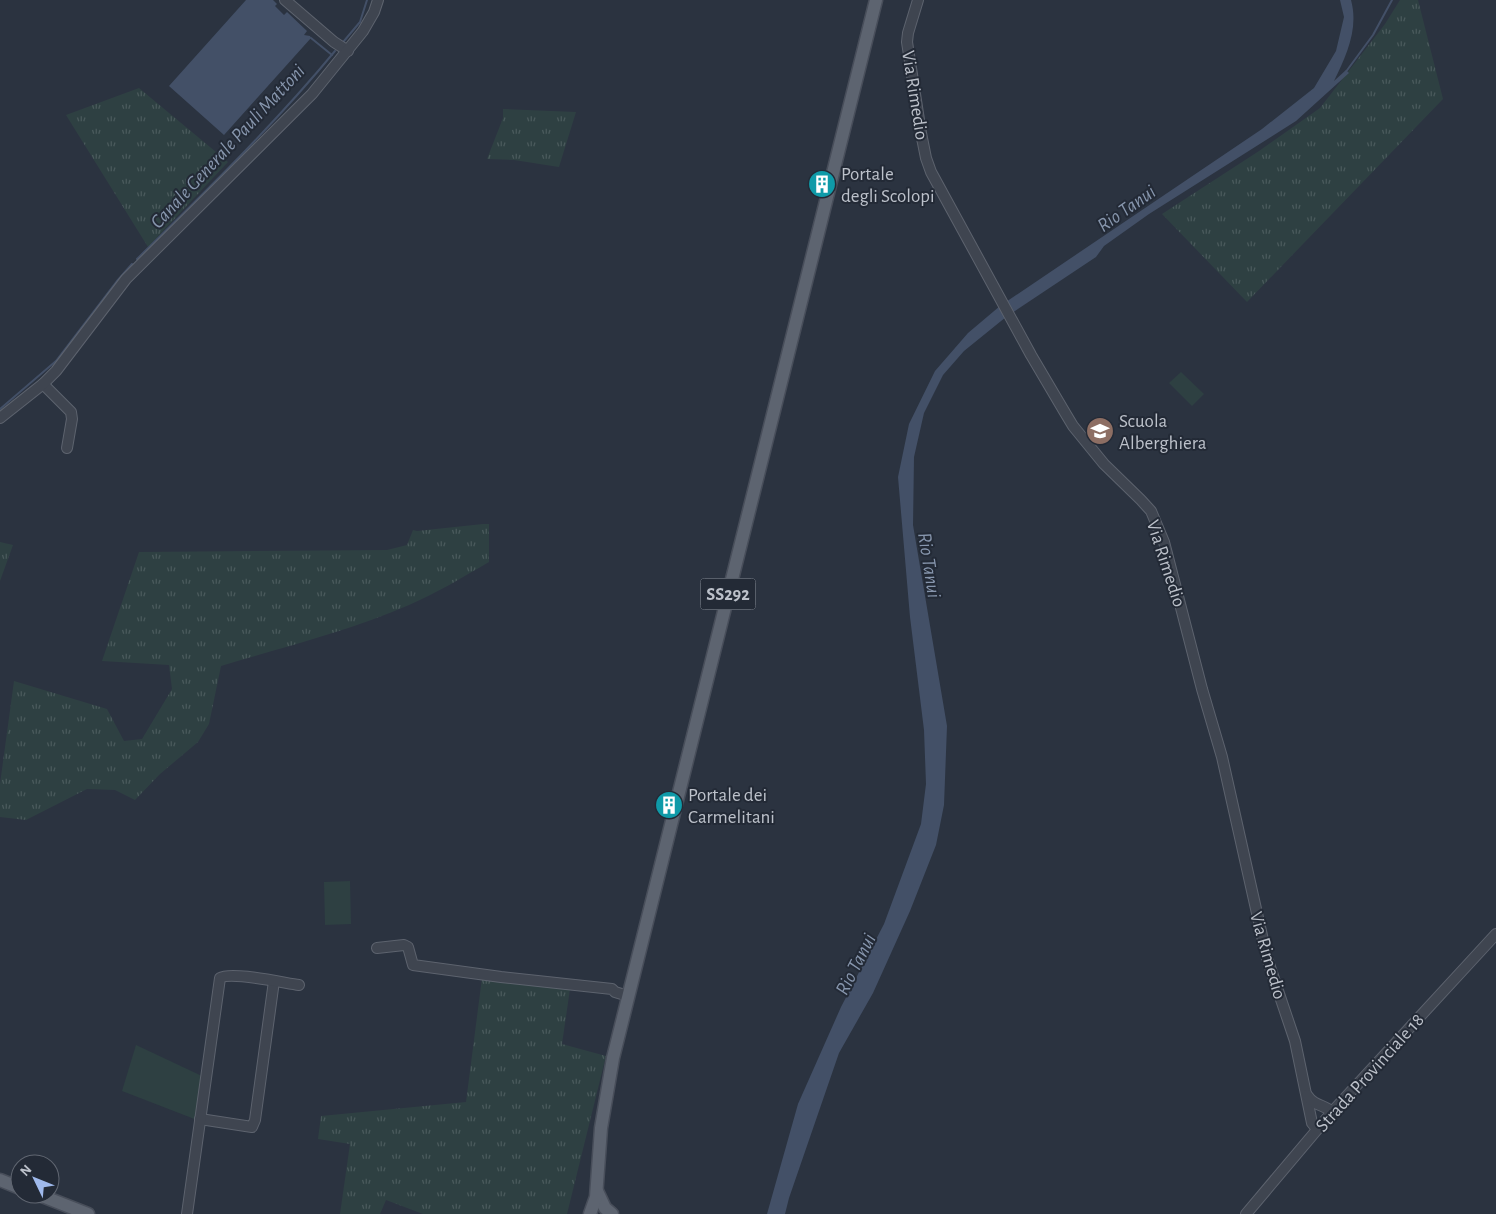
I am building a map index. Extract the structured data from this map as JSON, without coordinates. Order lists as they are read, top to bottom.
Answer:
{
  "streets": {
    "main road": ["SS292"],
    "street": ["Via Rimedio", "Strada Provinciale 18"]
  },
  "crossings": [
    ["Via Rimedio", "Strada Provinciale 18"]
  ],
  "water": ["Canale Generale Pauli Mattoni", "Rio Tanui"],
  "places": {
    "building": ["Portale degli Scolopi", "Portale dei Carmelitani"],
    "school or university": ["Scuola Alberghiera"]
  },
  "north": "top left"
}
